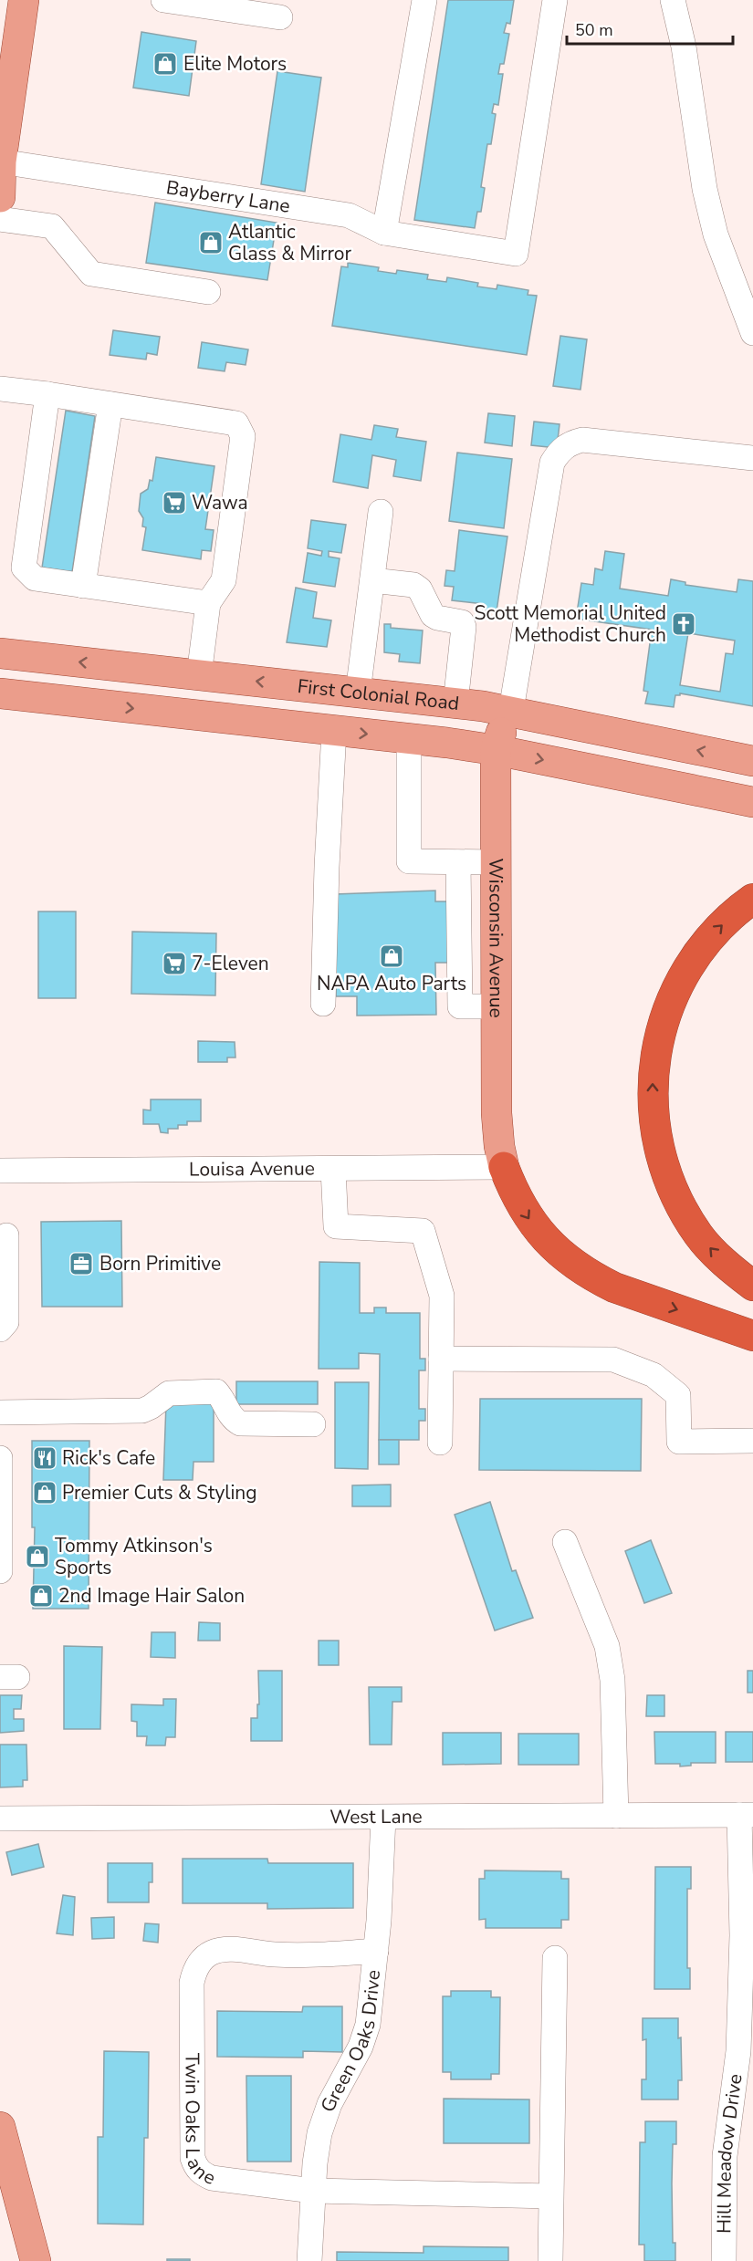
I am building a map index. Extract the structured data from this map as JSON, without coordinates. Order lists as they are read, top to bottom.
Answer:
{
  "streets": {
    "main road": ["First Colonial Road", "Wisconsin Avenue"],
    "street": [
      "Bayberry Lane",
      "Louisa Avenue",
      "West Lane",
      "Green Oaks Drive",
      "Twin Oaks Lane",
      "Hill Meadow Drive"
    ]
  },
  "crossings": [
    ["First Colonial Road", "Wisconsin Avenue"],
    ["Wisconsin Avenue", "Louisa Avenue"],
    ["West Lane", "Green Oaks Drive"],
    ["West Lane", "Hill Meadow Drive"],
    ["Green Oaks Drive", "Twin Oaks Lane"]
  ],
  "places": {
    "shop": [
      "Elite Motors",
      "Atlantic Glass & Mirror",
      "NAPA Auto Parts",
      "Premier Cuts & Styling",
      "Tommy Atkinson's Sports",
      "2nd Image Hair Salon"
    ],
    "supermarket": ["Wawa", "7-Eleven"],
    "church": ["Scott Memorial United Methodist Church"],
    "office": ["Born Primitive"],
    "restaurant": ["Rick's Cafe"]
  },
  "scale_bar": "50 m"
}
